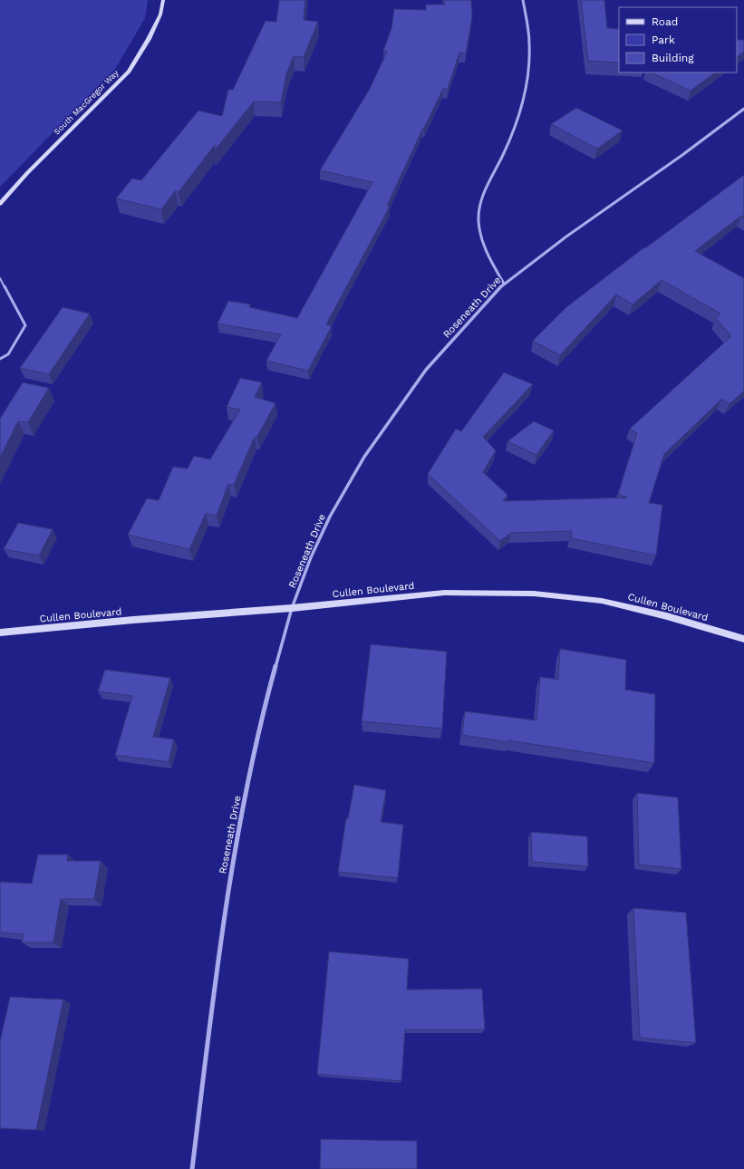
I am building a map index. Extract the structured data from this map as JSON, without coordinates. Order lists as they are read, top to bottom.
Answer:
{
  "streets": {
    "street": ["South MacGregor Way", "Roseneath Drive", "Cullen Boulevard"]
  },
  "crossings": [
    ["Roseneath Drive", "Cullen Boulevard"]
  ],
  "legend": ["Road", "Park", "Building"]
}
